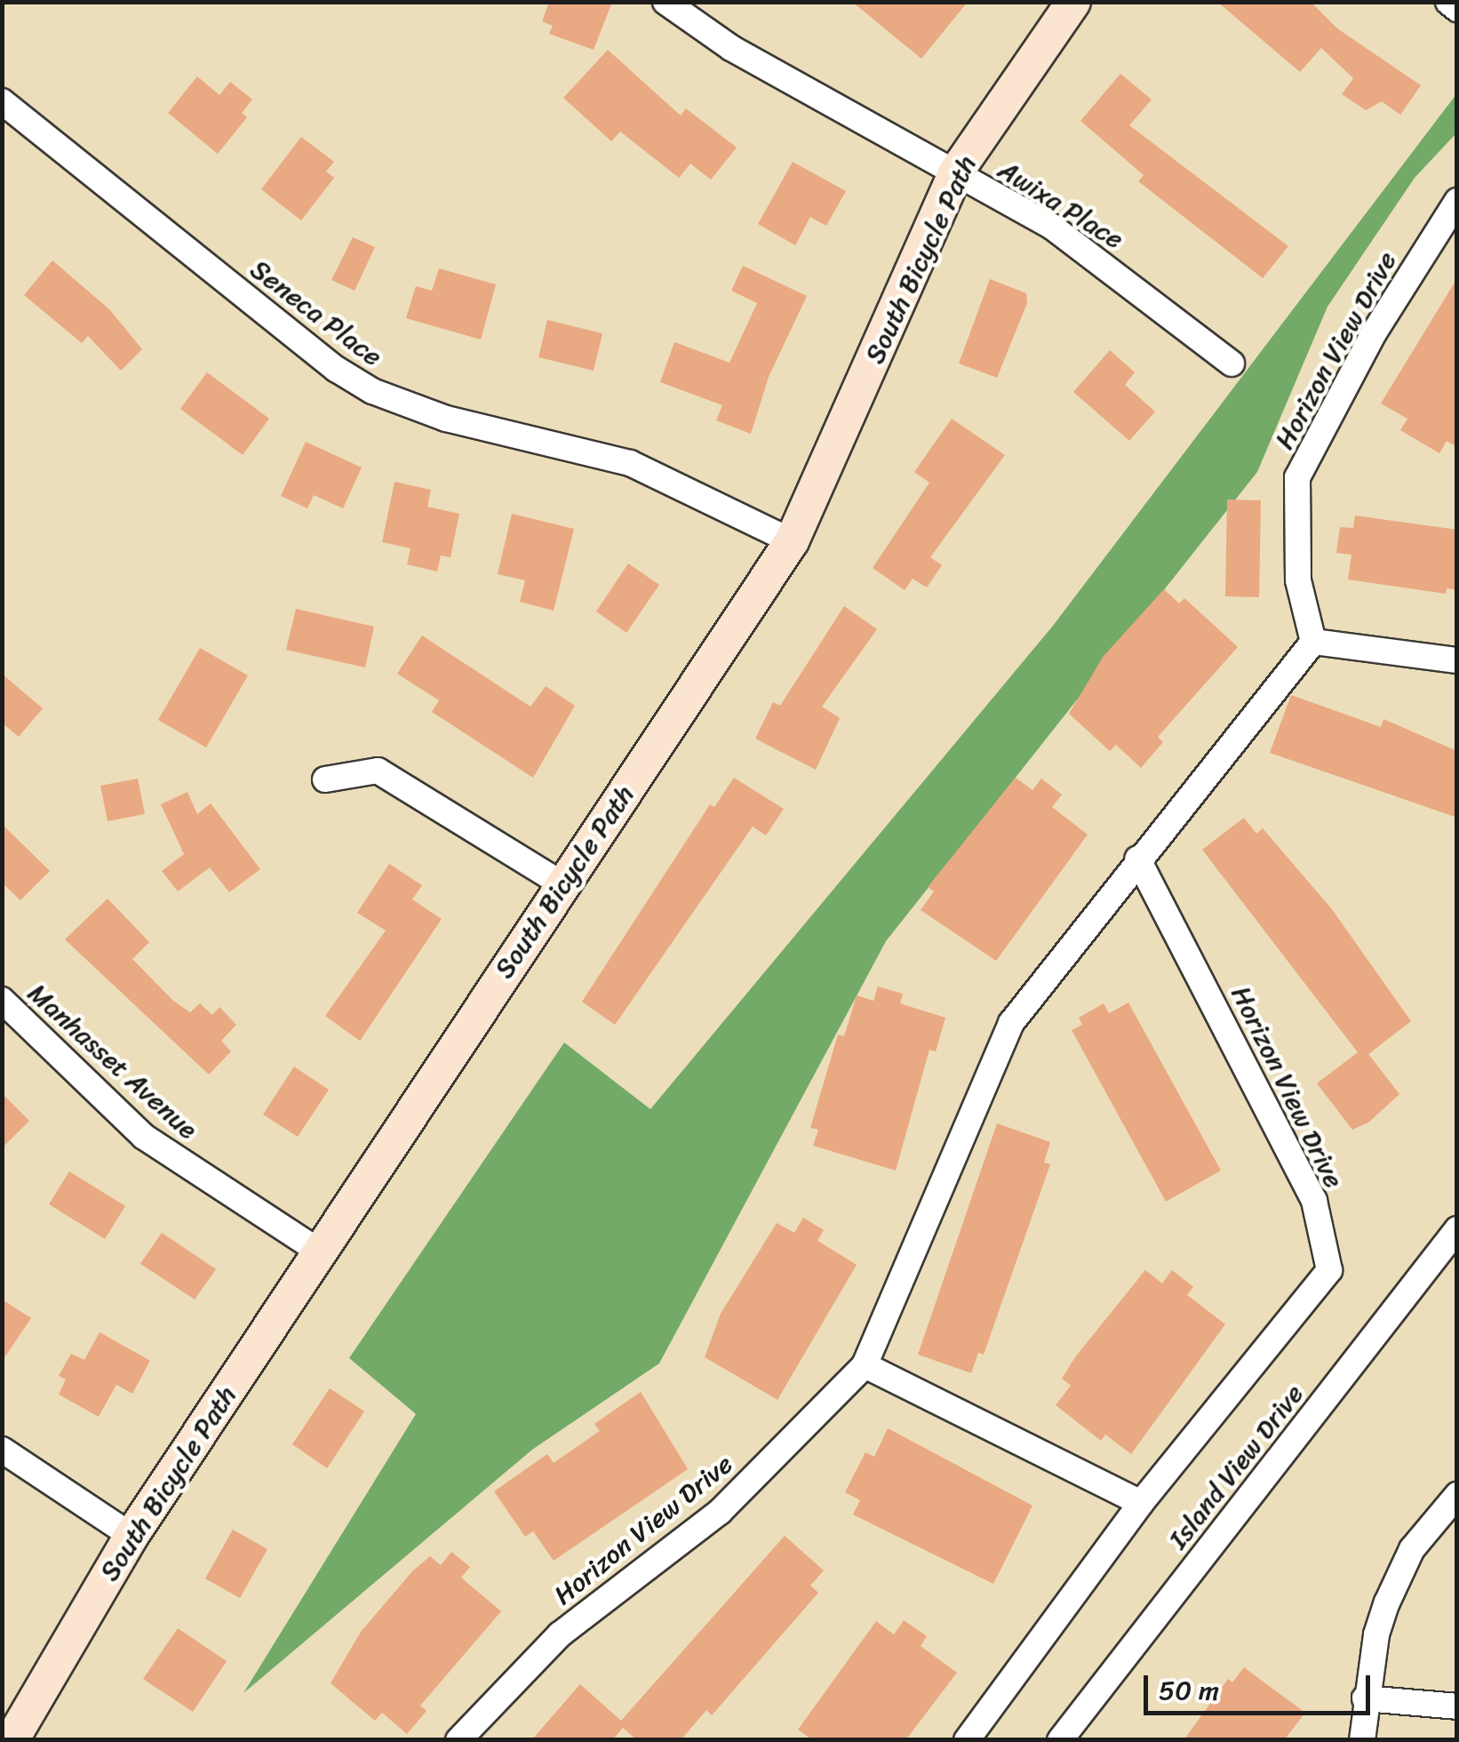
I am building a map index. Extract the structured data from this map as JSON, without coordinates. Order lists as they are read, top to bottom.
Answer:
{
  "streets": {
    "street": [
      "Awixa Place",
      "South Bicycle Path",
      "Seneca Place",
      "Horizon View Drive",
      "Manhasset Avenue",
      "Island View Drive"
    ]
  },
  "crossings": [
    ["Awixa Place", "South Bicycle Path"],
    ["South Bicycle Path", "Seneca Place"],
    ["South Bicycle Path", "Manhasset Avenue"]
  ],
  "scale_bar": "50 m"
}
